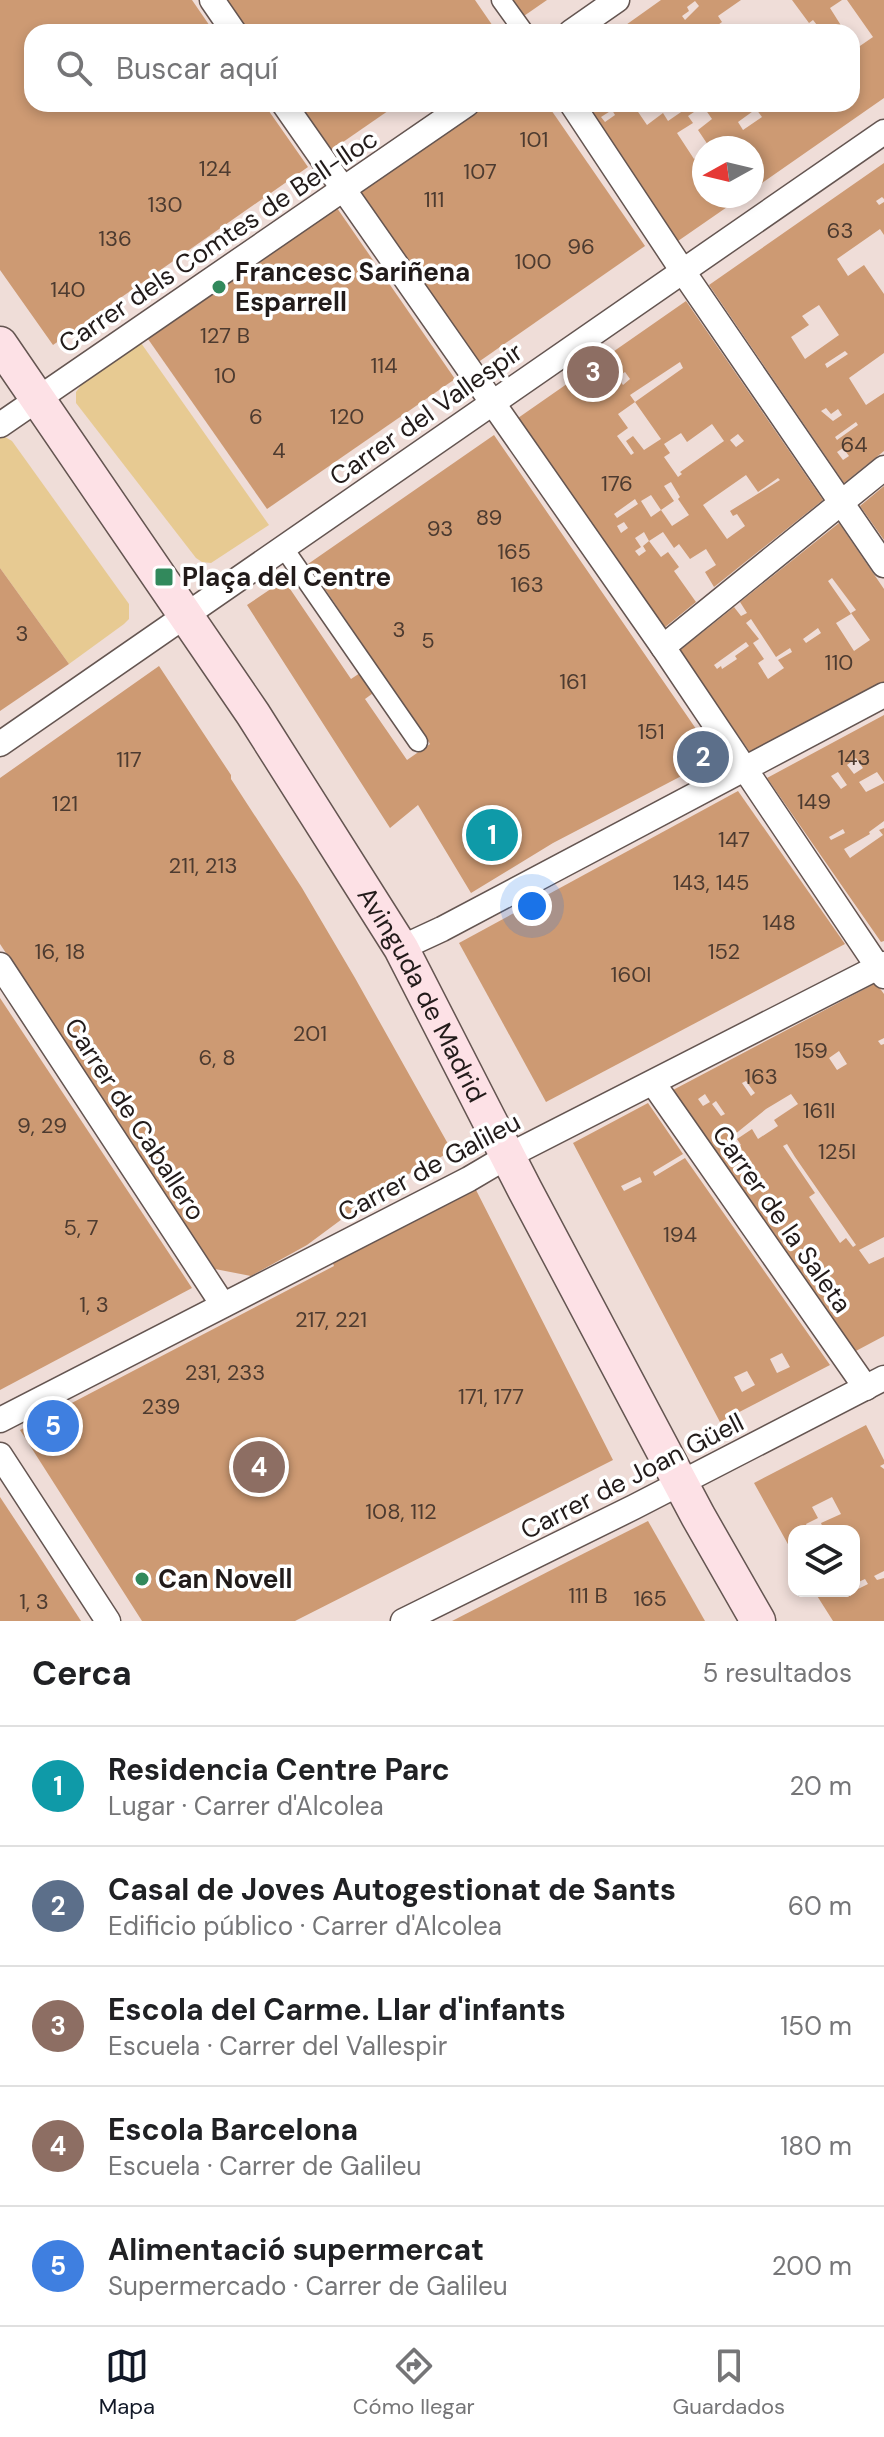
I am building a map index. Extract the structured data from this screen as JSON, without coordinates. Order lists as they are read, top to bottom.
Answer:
{
  "streets": {
    "main road": ["Avinguda de Madrid"],
    "street": [
      "Carrer dels Comtes de Bell-lloc",
      "Carrer del Vallespir",
      "Carrer de Caballero",
      "Carrer de Galileu",
      "Carrer de la Saleta",
      "Carrer de Joan Güell"
    ]
  },
  "crossings": [
    ["Carrer dels Comtes de Bell-lloc", "Avinguda de Madrid"],
    ["Carrer del Vallespir", "Avinguda de Madrid"],
    ["Avinguda de Madrid", "Carrer de Galileu"],
    ["Avinguda de Madrid", "Carrer de Joan Güell"],
    ["Carrer de Caballero", "Carrer de Galileu"],
    ["Carrer de Galileu", "Carrer de la Saleta"],
    ["Carrer de la Saleta", "Carrer de Joan Güell"]
  ],
  "places": {
    "other": ["Francesc Sariñena Esparrell", "Can Novell"],
    "transit": ["Plaça del Centre"]
  },
  "house_numbers": [
    "101",
    "124",
    "107",
    "111",
    "130",
    "63",
    "136",
    "96",
    "100",
    "140",
    "127 B",
    "114",
    "10",
    "6",
    "120",
    "64",
    "4",
    "176",
    "89",
    "93",
    "165",
    "163",
    "3",
    "3",
    "5",
    "110",
    "161",
    "151",
    "143",
    "117",
    "149",
    "121",
    "147",
    "211, 213",
    "143, 145",
    "148",
    "16, 18",
    "152",
    "160I",
    "201",
    "159",
    "6, 8",
    "163",
    "161I",
    "9, 29",
    "125I",
    "5, 7",
    "194",
    "1, 3",
    "217, 221",
    "231, 233",
    "171, 177",
    "239",
    "108, 112",
    "111 B",
    "165",
    "1, 3"
  ],
  "north": "left",
  "page": {
    "search": "Buscar aquí",
    "pins": [
      "3",
      "2",
      "1",
      "5",
      "4"
    ],
    "heading": ["Cerca", "5 resultados"],
    "list": [
      {
        "mark": "1",
        "name": "Residencia Centre Parc",
        "note": "Lugar · Carrer d'Alcolea",
        "value": "20 m"
      },
      {
        "mark": "2",
        "name": "Casal de Joves Autogestionat de Sants",
        "note": "Edificio público · Carrer d'Alcolea",
        "value": "60 m"
      },
      {
        "mark": "3",
        "name": "Escola del Carme. Llar d'infants",
        "note": "Escuela · Carrer del Vallespir",
        "value": "150 m"
      },
      {
        "mark": "4",
        "name": "Escola Barcelona",
        "note": "Escuela · Carrer de Galileu",
        "value": "180 m"
      },
      {
        "mark": "5",
        "name": "Alimentació supermercat",
        "note": "Supermercado · Carrer de Galileu",
        "value": "200 m"
      }
    ],
    "nav": ["Mapa", "Cómo llegar", "Guardados"]
  }
}
